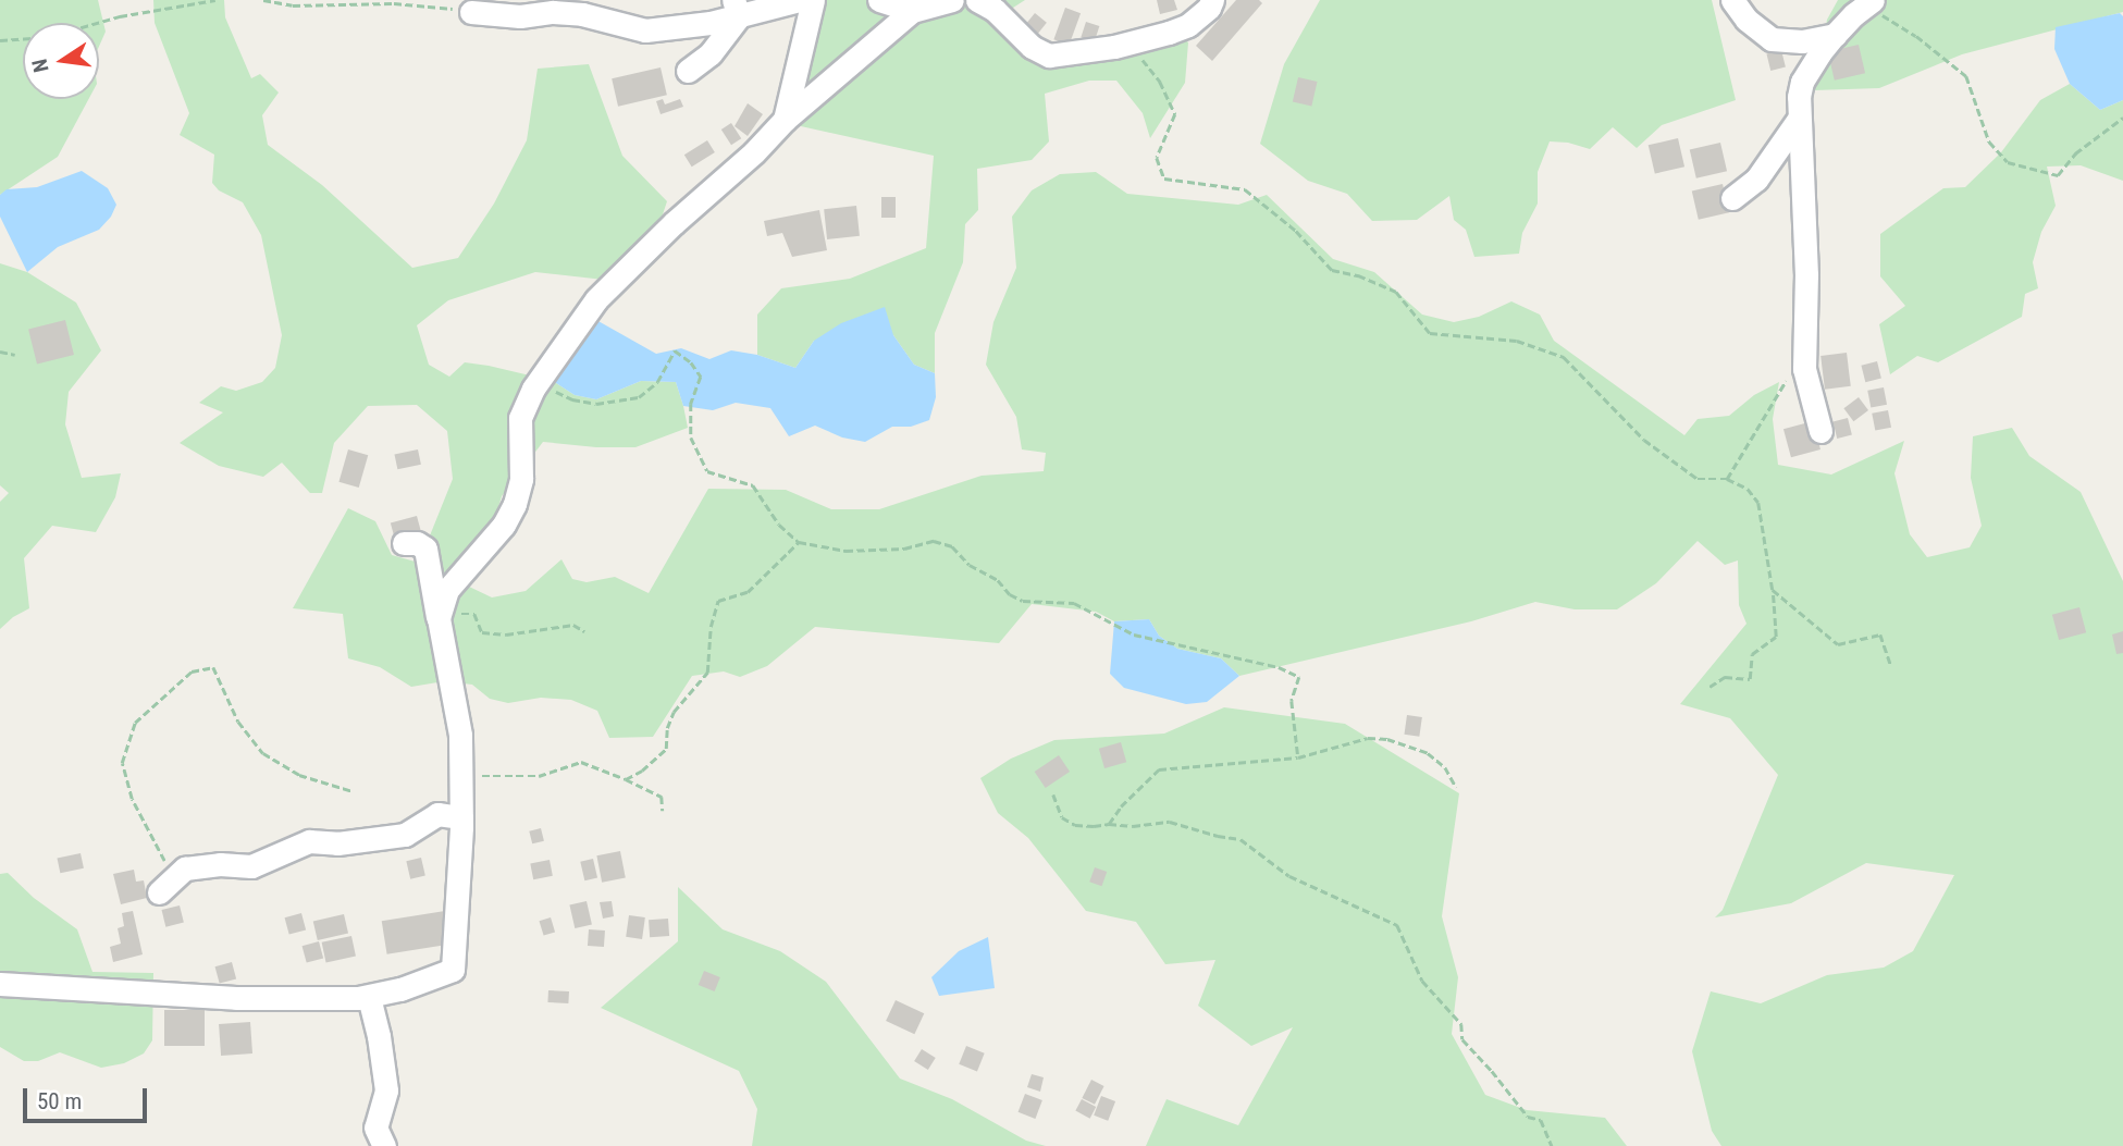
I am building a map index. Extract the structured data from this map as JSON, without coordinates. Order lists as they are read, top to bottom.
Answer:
{
  "scale_bar": "50 m",
  "north": "left"
}
